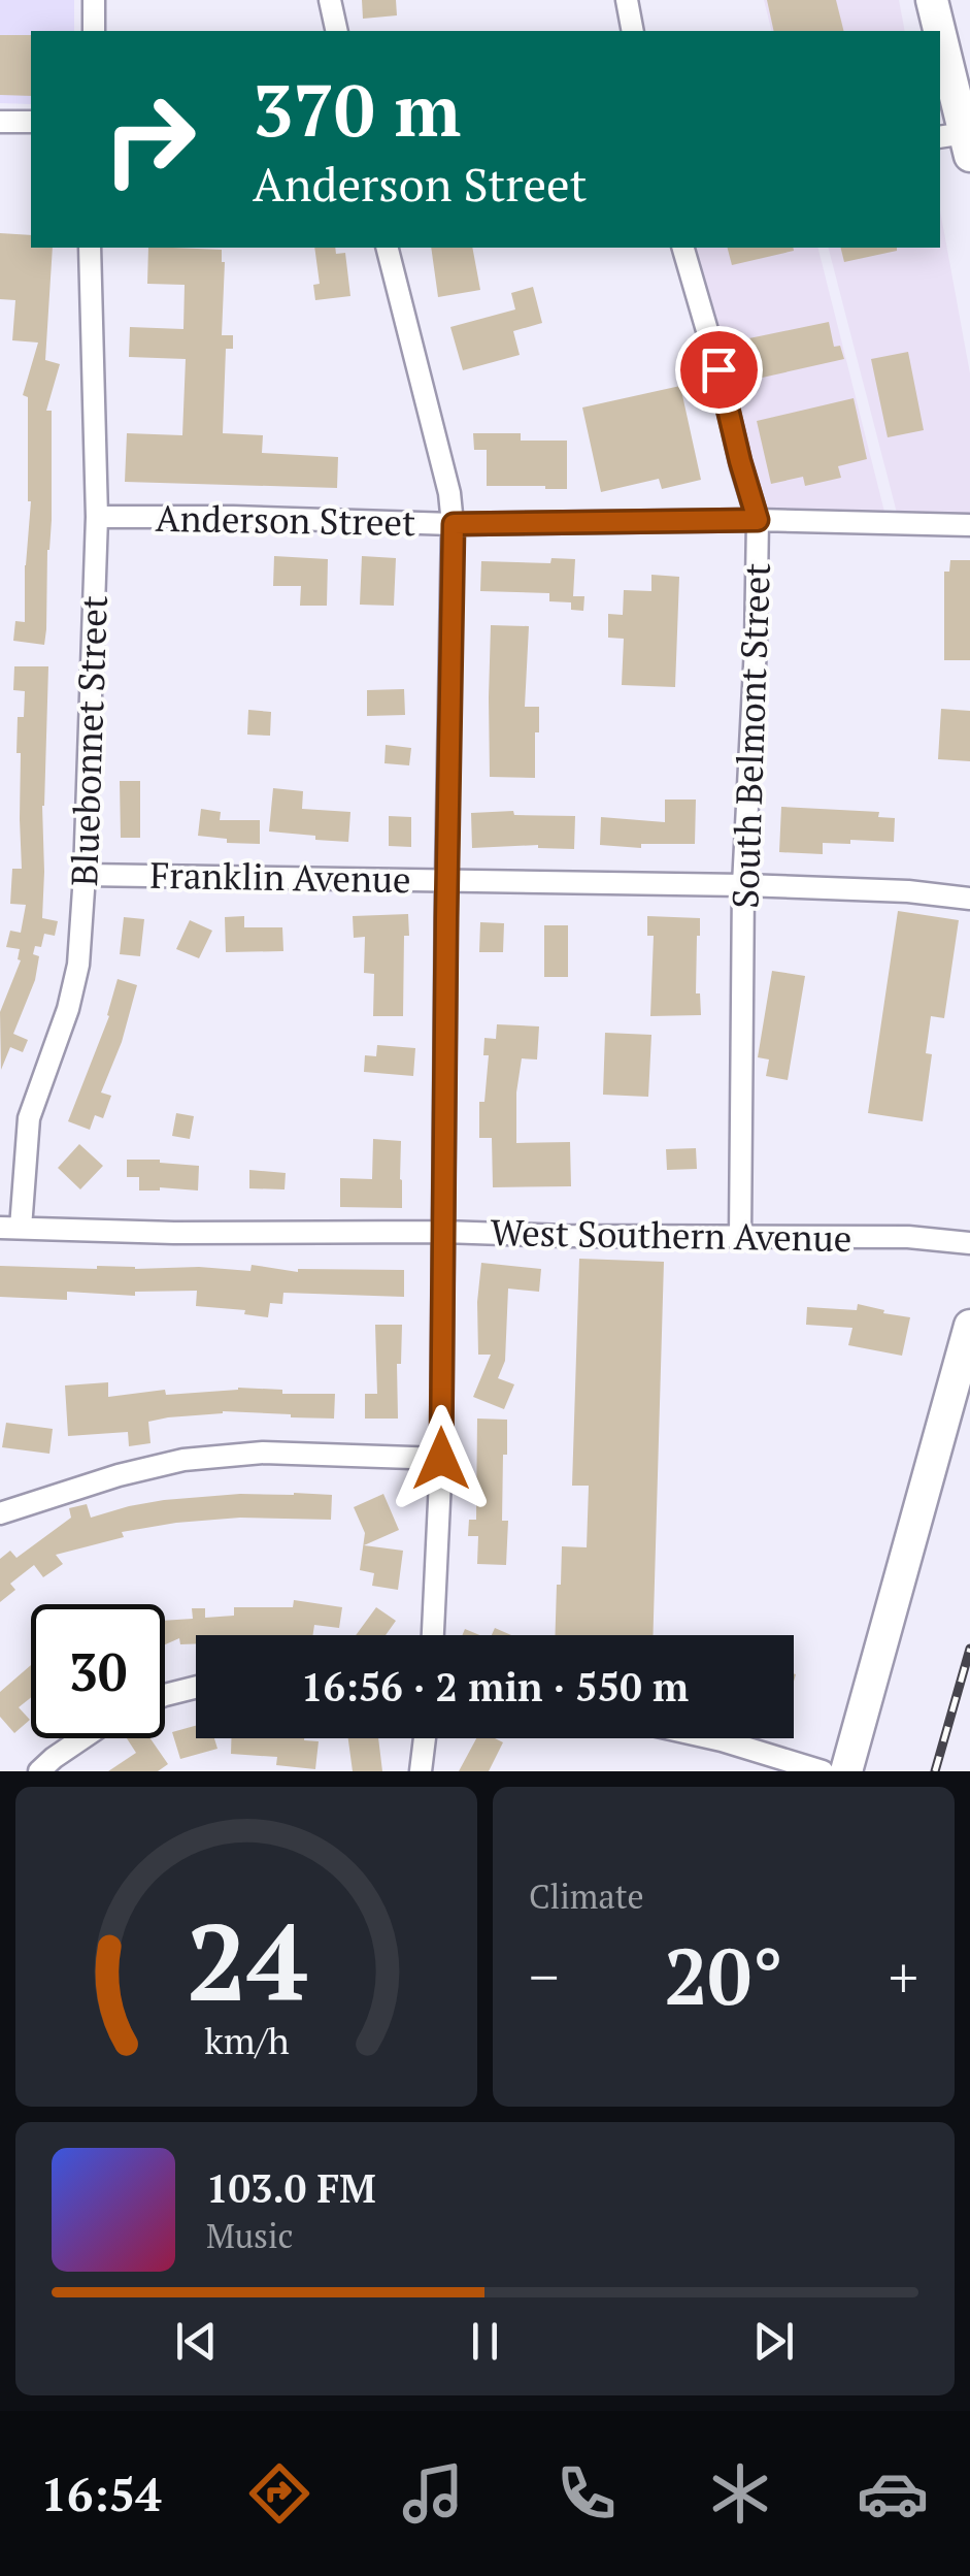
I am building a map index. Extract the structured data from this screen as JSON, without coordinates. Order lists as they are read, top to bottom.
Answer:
{
  "streets": {
    "street": [
      "Anderson Street",
      "South Belmont Street",
      "Bluebonnet Street",
      "Franklin Avenue",
      "West Southern Avenue"
    ]
  },
  "crossings": [
    ["Anderson Street", "South Belmont Street"],
    ["Anderson Street", "Bluebonnet Street"],
    ["South Belmont Street", "Franklin Avenue"],
    ["South Belmont Street", "West Southern Avenue"],
    ["Bluebonnet Street", "Franklin Avenue"],
    ["Bluebonnet Street", "West Southern Avenue"]
  ],
  "page": {
    "turn": ["370 m", "Anderson Street"],
    "limit": "30",
    "trip": "16:56 · 2 min · 550 m",
    "tile": "Climate",
    "heat": ["−", "20°", "+"],
    "song": ["103.0 FM", "Music"],
    "tabs": "16:54",
    "gauge": ["24", "km/h"]
  }
}
